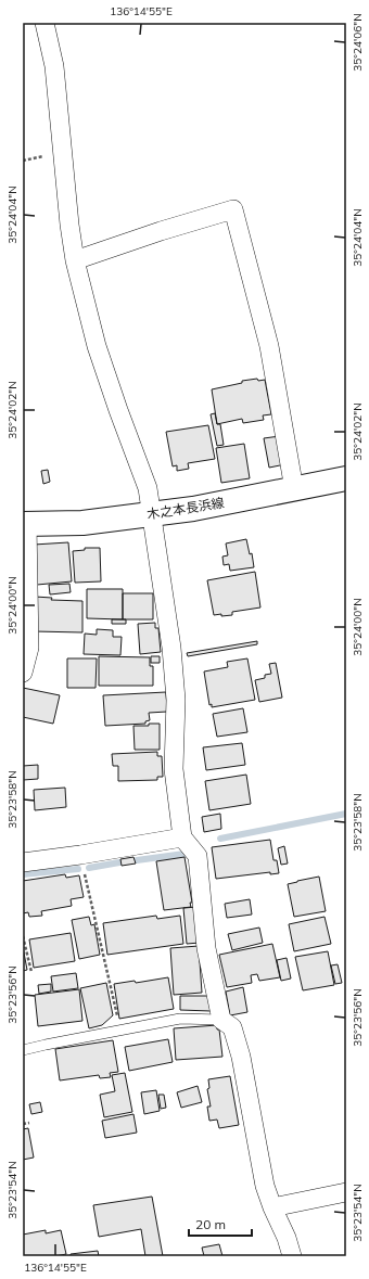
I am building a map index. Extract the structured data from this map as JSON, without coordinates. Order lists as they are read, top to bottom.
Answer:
{
  "streets": {
    "main road": ["木之本長浜線"]
  },
  "scale_bar": "20 m",
  "coordinates": [
    "136°14'55\"E",
    "35°24'06\"N",
    "35°24'04\"N",
    "35°24'02\"N",
    "35°24'00\"N",
    "35°23'58\"N",
    "35°23'56\"N",
    "35°23'54\"N"
  ]
}
